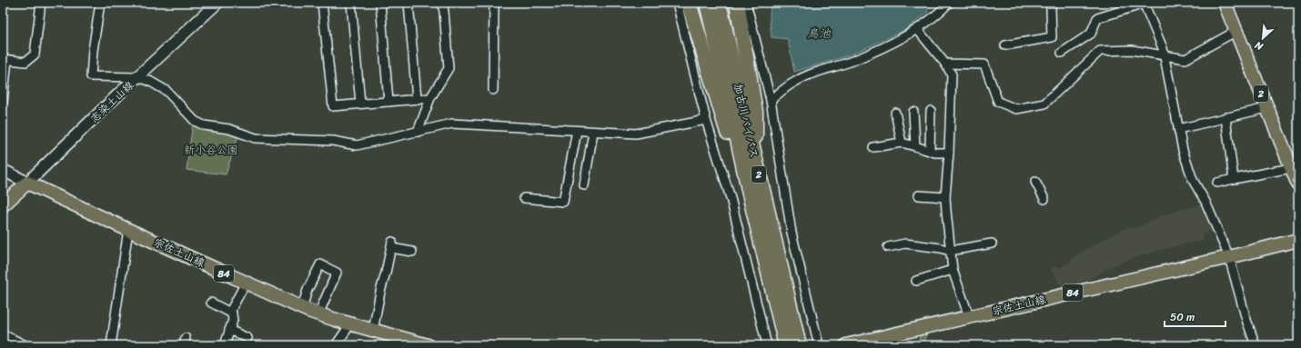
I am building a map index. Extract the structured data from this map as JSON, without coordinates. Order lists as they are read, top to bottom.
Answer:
{
  "streets": {
    "highway": ["2", "加古川バイパス"],
    "main road": ["志染土山線", "宗佐土山線", "84"]
  },
  "crossings": [
    ["志染土山線", "宗佐土山線"]
  ],
  "water": ["鳥池"],
  "parks": ["新小谷公園"],
  "scale_bar": "50 m",
  "north": "bottom left"
}
